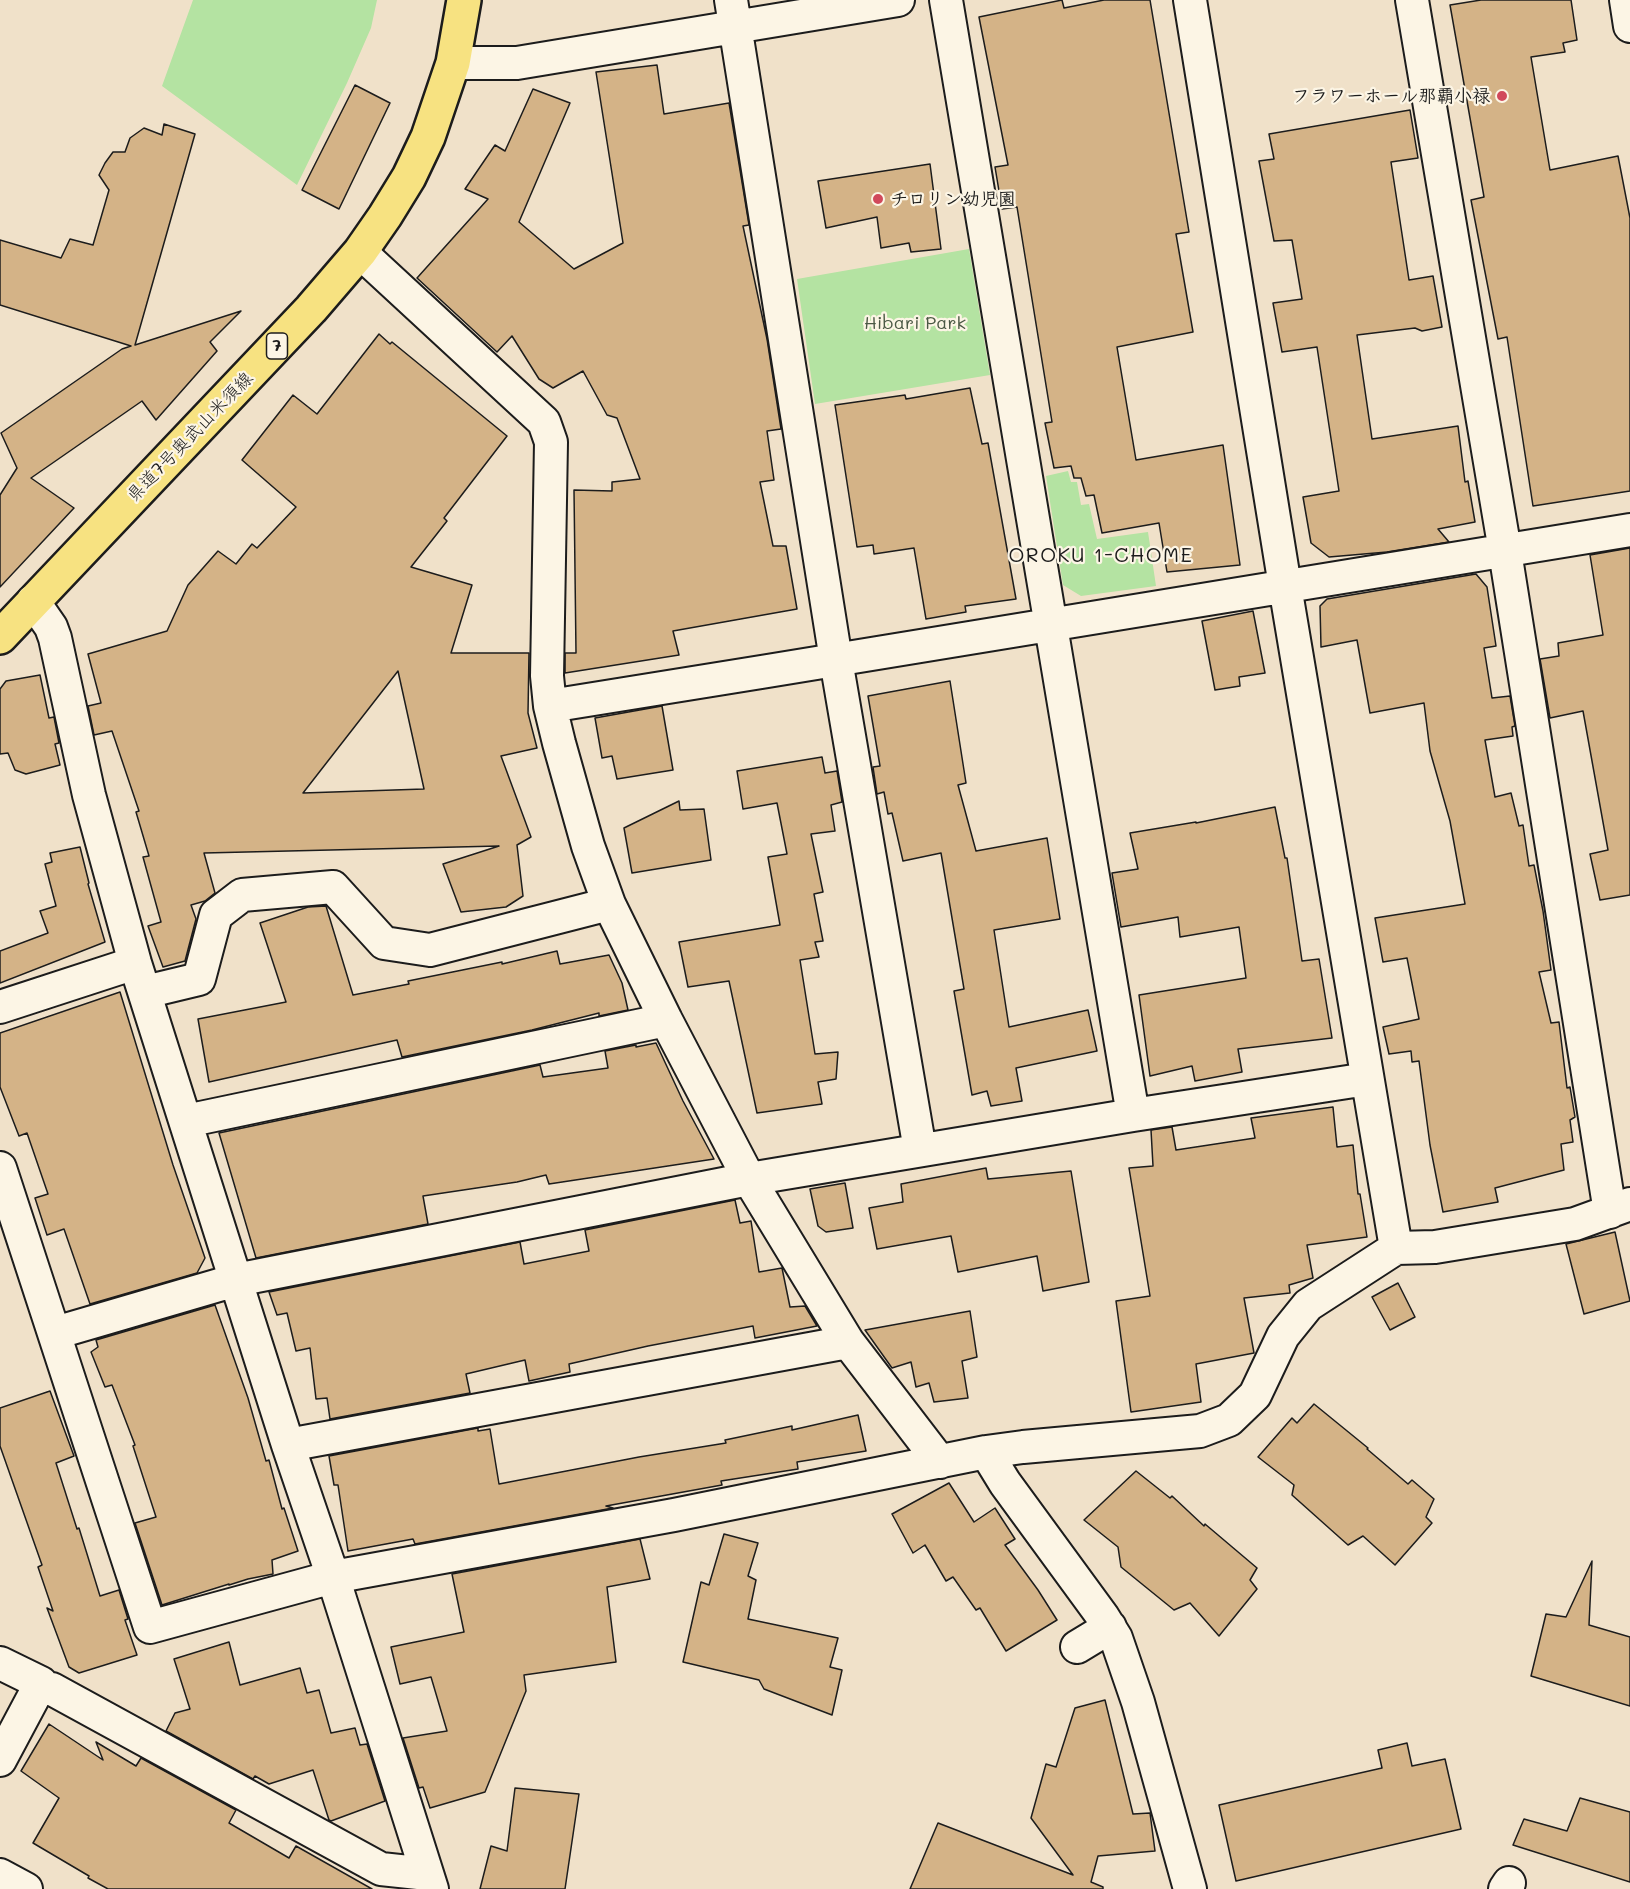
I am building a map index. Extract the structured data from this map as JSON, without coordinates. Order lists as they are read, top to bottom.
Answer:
{
  "streets": {
    "main road": ["7", "県道7号奥武山米須線"]
  },
  "districts": ["OROKU 1-CHOME"],
  "parks": ["Hibari Park"],
  "places": ["フラワーホール那覇小禄", "チロリン幼児園"]
}
